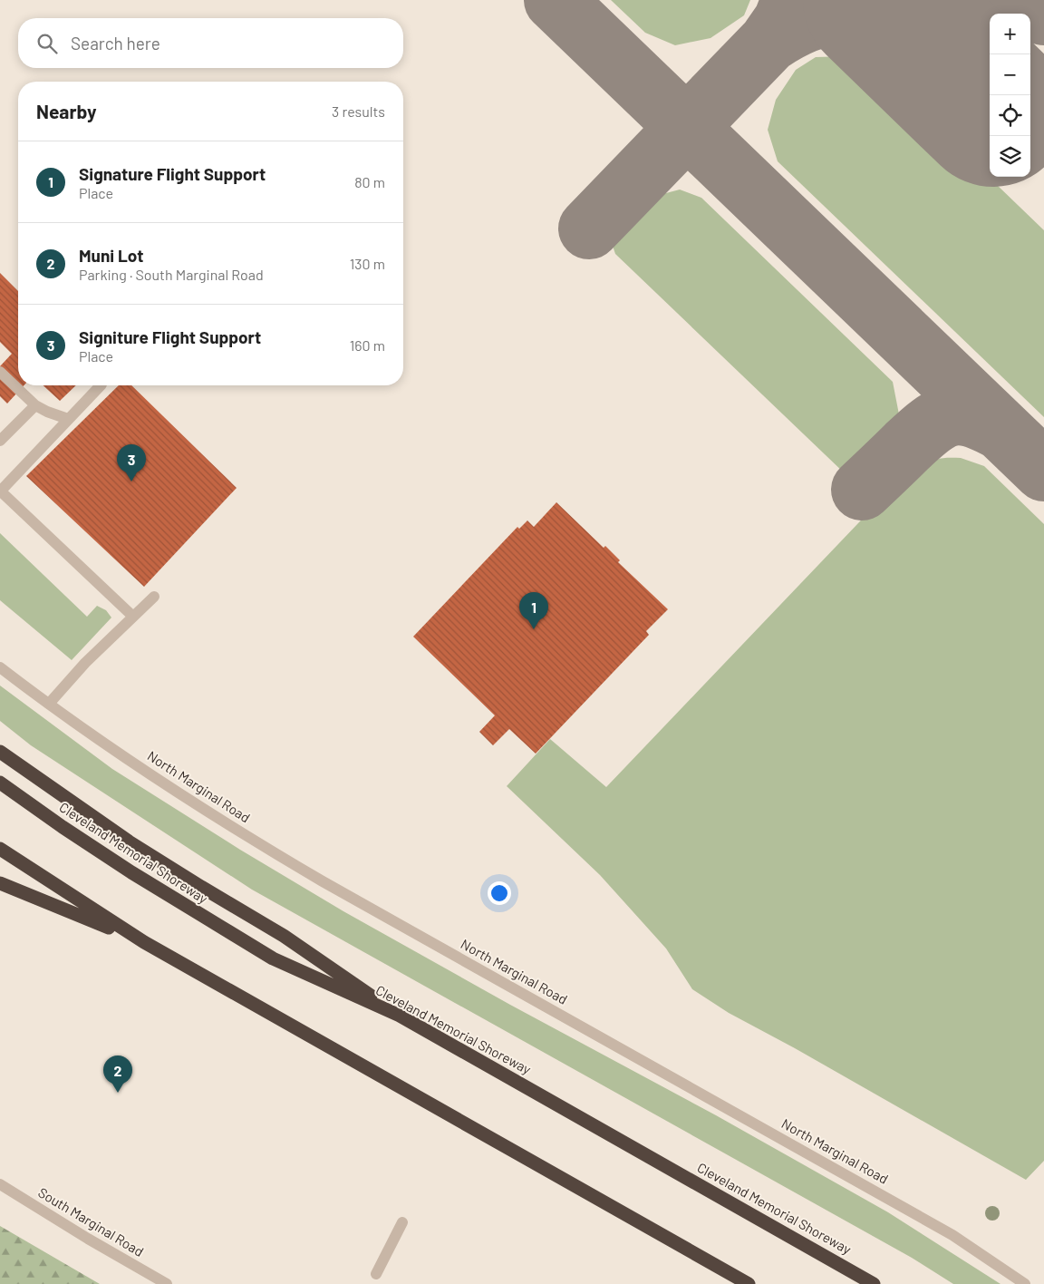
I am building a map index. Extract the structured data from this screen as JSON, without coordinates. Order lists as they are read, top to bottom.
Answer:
{
  "streets": {
    "highway": ["Cleveland Memorial Shoreway"],
    "street": ["North Marginal Road", "South Marginal Road"]
  },
  "page": {
    "map_buttons": ["+", "−"],
    "search": "Search here",
    "heading": ["Nearby", "3 results"],
    "list": [
      {
        "mark": "1",
        "name": "Signature Flight Support",
        "note": "Place",
        "value": "80 m"
      },
      {
        "mark": "2",
        "name": "Muni Lot",
        "note": "Parking · South Marginal Road",
        "value": "130 m"
      },
      {
        "mark": "3",
        "name": "Signiture Flight Support",
        "note": "Place",
        "value": "160 m"
      }
    ],
    "pins": ["3", "1", "2"]
  }
}
